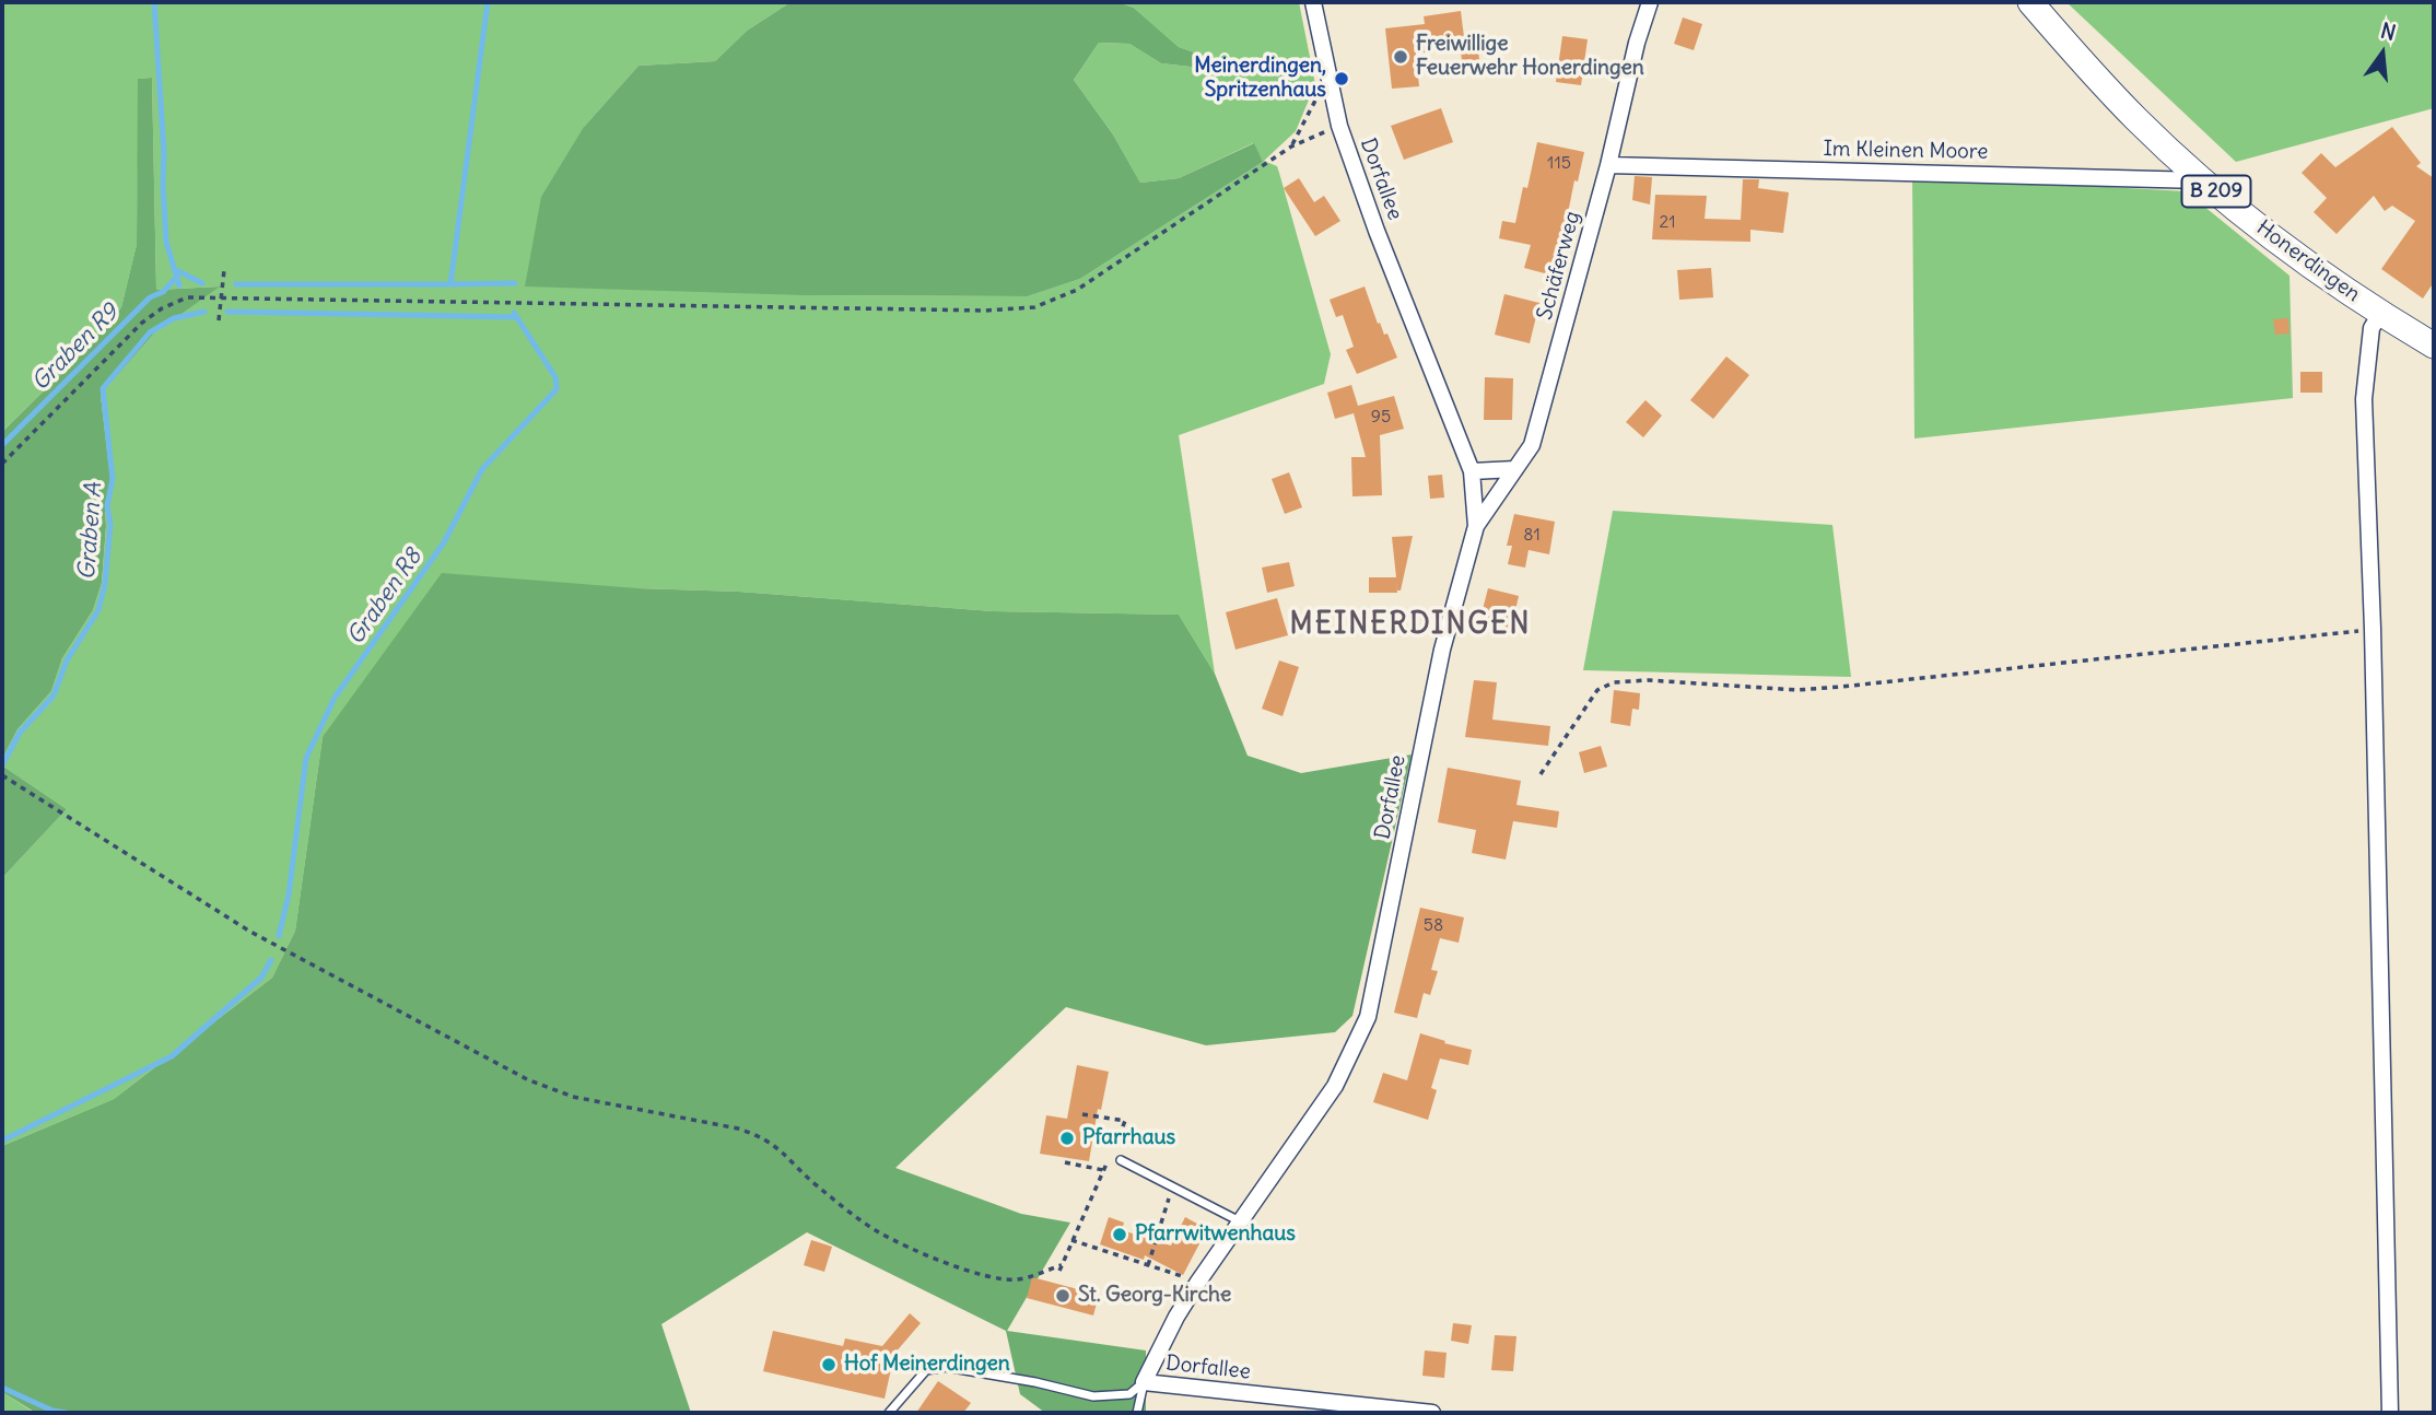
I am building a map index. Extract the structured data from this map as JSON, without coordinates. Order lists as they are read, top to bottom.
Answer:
{
  "streets": {
    "main road": ["B 209", "Honerdingen"],
    "street": ["Im Kleinen Moore", "Dorfallee", "Schäferweg"]
  },
  "crossings": [
    ["Im Kleinen Moore", "Honerdingen"],
    ["Im Kleinen Moore", "Schäferweg"],
    ["Dorfallee", "Schäferweg"]
  ],
  "districts": ["MEINERDINGEN"],
  "water": ["Graben R9", "Graben A", "Graben R8"],
  "places": [
    "Freiwillige Feuerwehr Honerdingen",
    "Meinerdingen, Spritzenhaus",
    "Pfarrhaus",
    "Pfarrwitwenhaus",
    "St. Georg-Kirche",
    "Hof Meinerdingen"
  ],
  "house_numbers": [
    "115",
    "21",
    "95",
    "81",
    "58"
  ],
  "north": "top"
}
